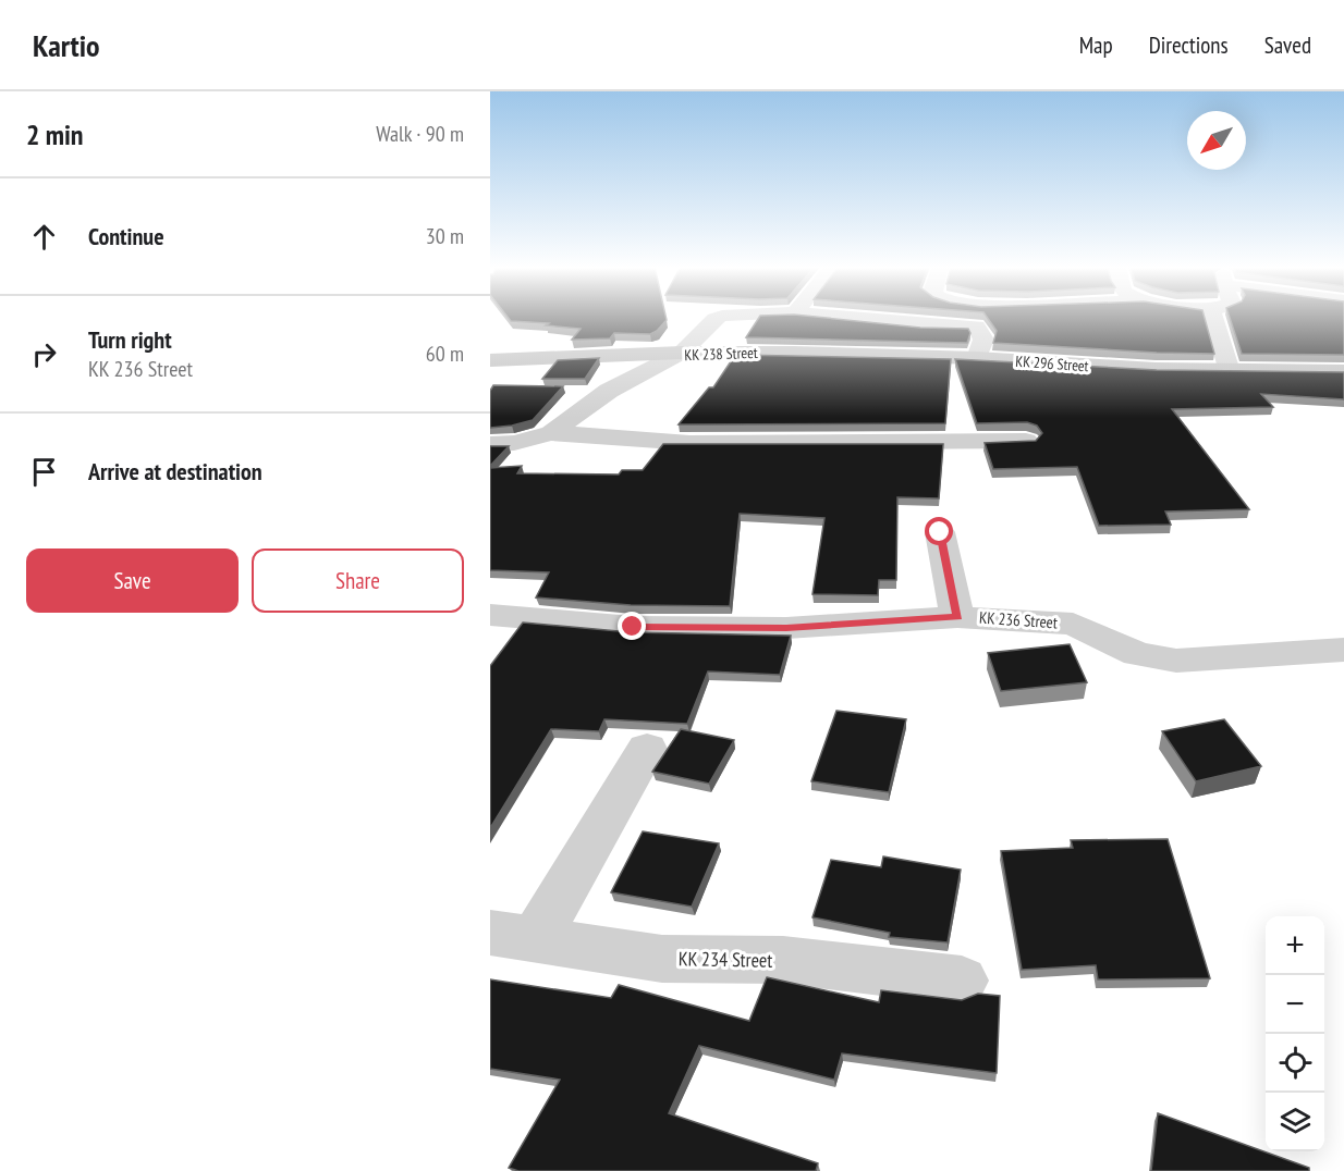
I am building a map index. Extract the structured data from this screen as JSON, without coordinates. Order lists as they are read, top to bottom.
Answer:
{
  "streets": {
    "main road": ["KK 238 Street", "KK 296 Street"],
    "street": ["KK 236 Street", "KK 234 Street"]
  },
  "crossings": [
    ["KK 238 Street", "KK 296 Street"]
  ],
  "north": "bottom left",
  "page": {
    "header": "Kartio",
    "nav": ["Map", "Directions", "Saved"],
    "heading": ["2 min", "Walk · 90 m"],
    "list": [
      ["Continue", "30 m"],
      ["Turn right", "KK 236 Street", "60 m"],
      "Arrive at destination"
    ],
    "buttons": ["Save", "Share"],
    "map_buttons": ["+", "−"]
  }
}
